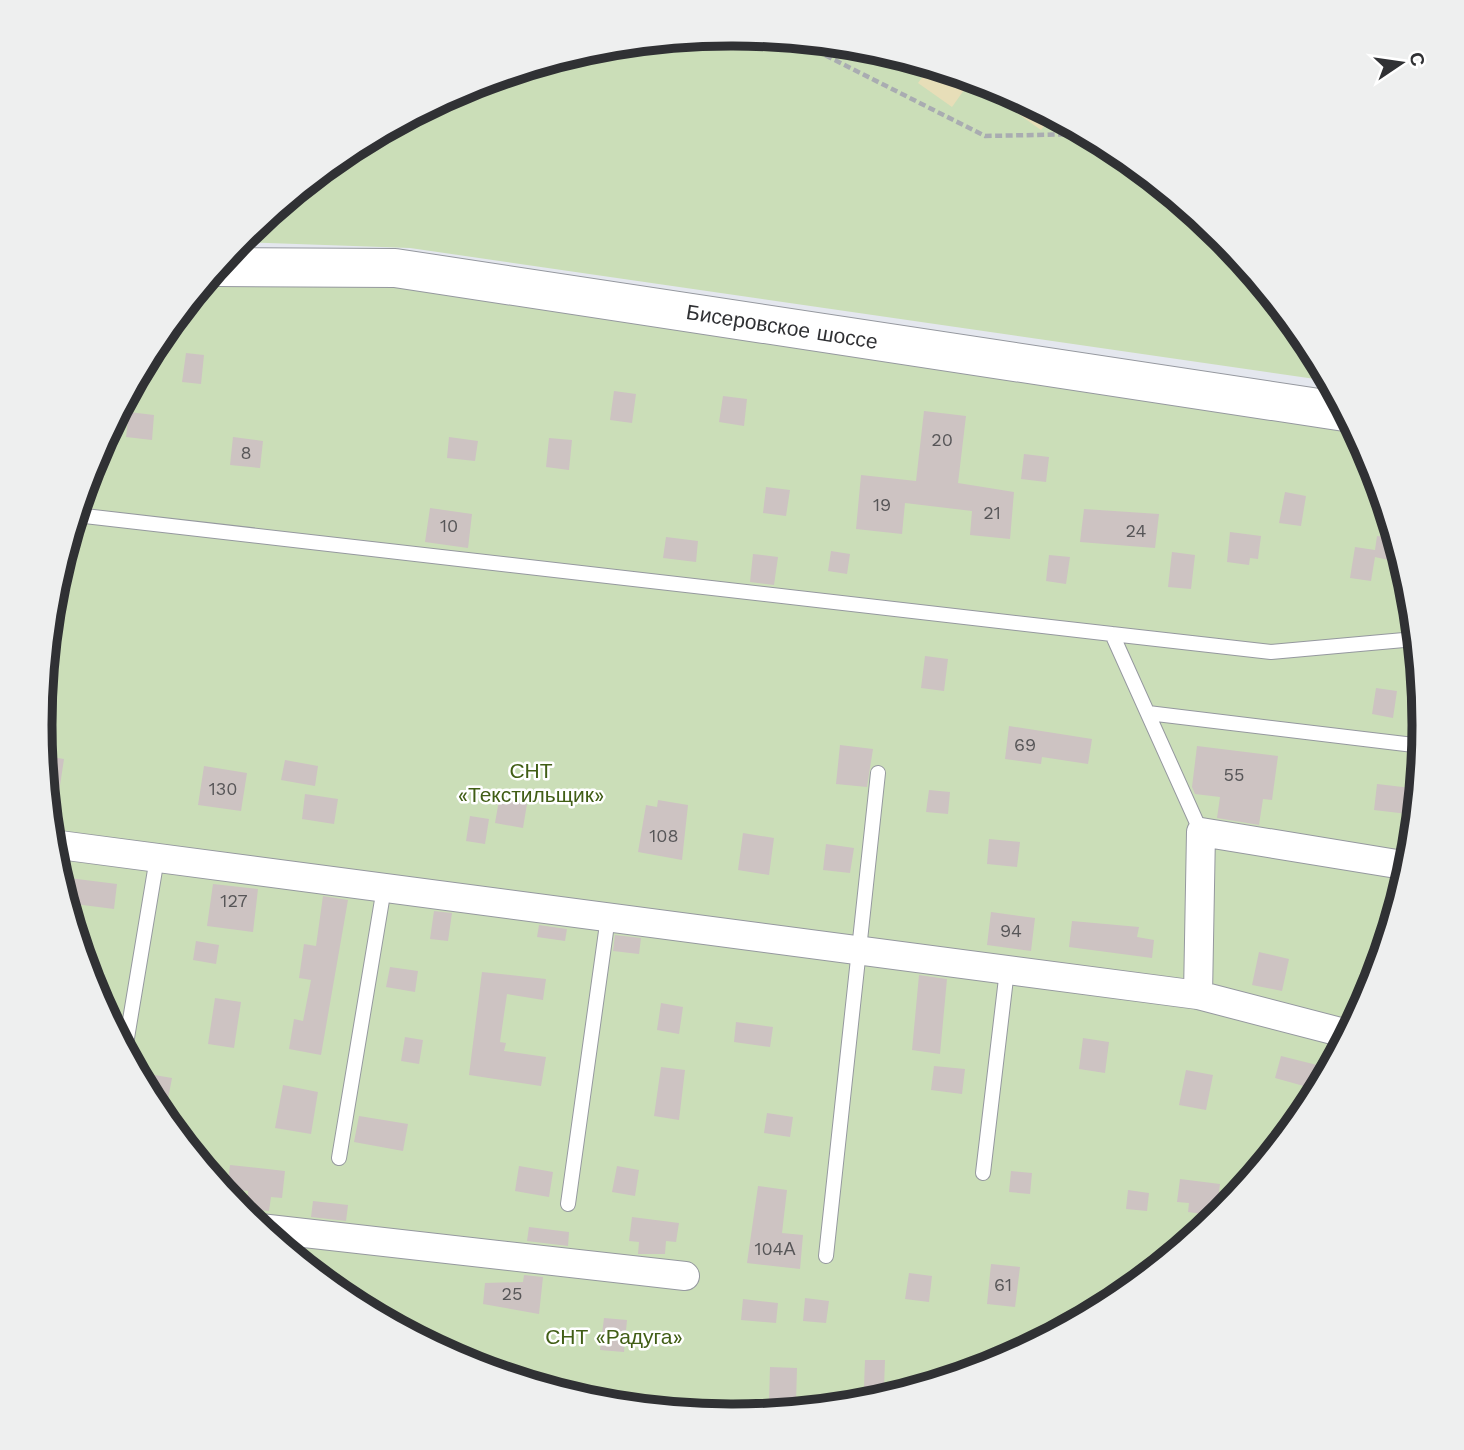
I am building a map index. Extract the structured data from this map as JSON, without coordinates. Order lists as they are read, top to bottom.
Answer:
{
  "streets": {
    "main road": ["Бисеровское шоссе"]
  },
  "parks": ["СНТ «Текстильщик»", "СНТ «Радуга»"],
  "house_numbers": [
    "20",
    "8",
    "19",
    "21",
    "10",
    "24",
    "69",
    "55",
    "130",
    "108",
    "127",
    "94",
    "104А",
    "61",
    "25"
  ],
  "north": "right"
}
